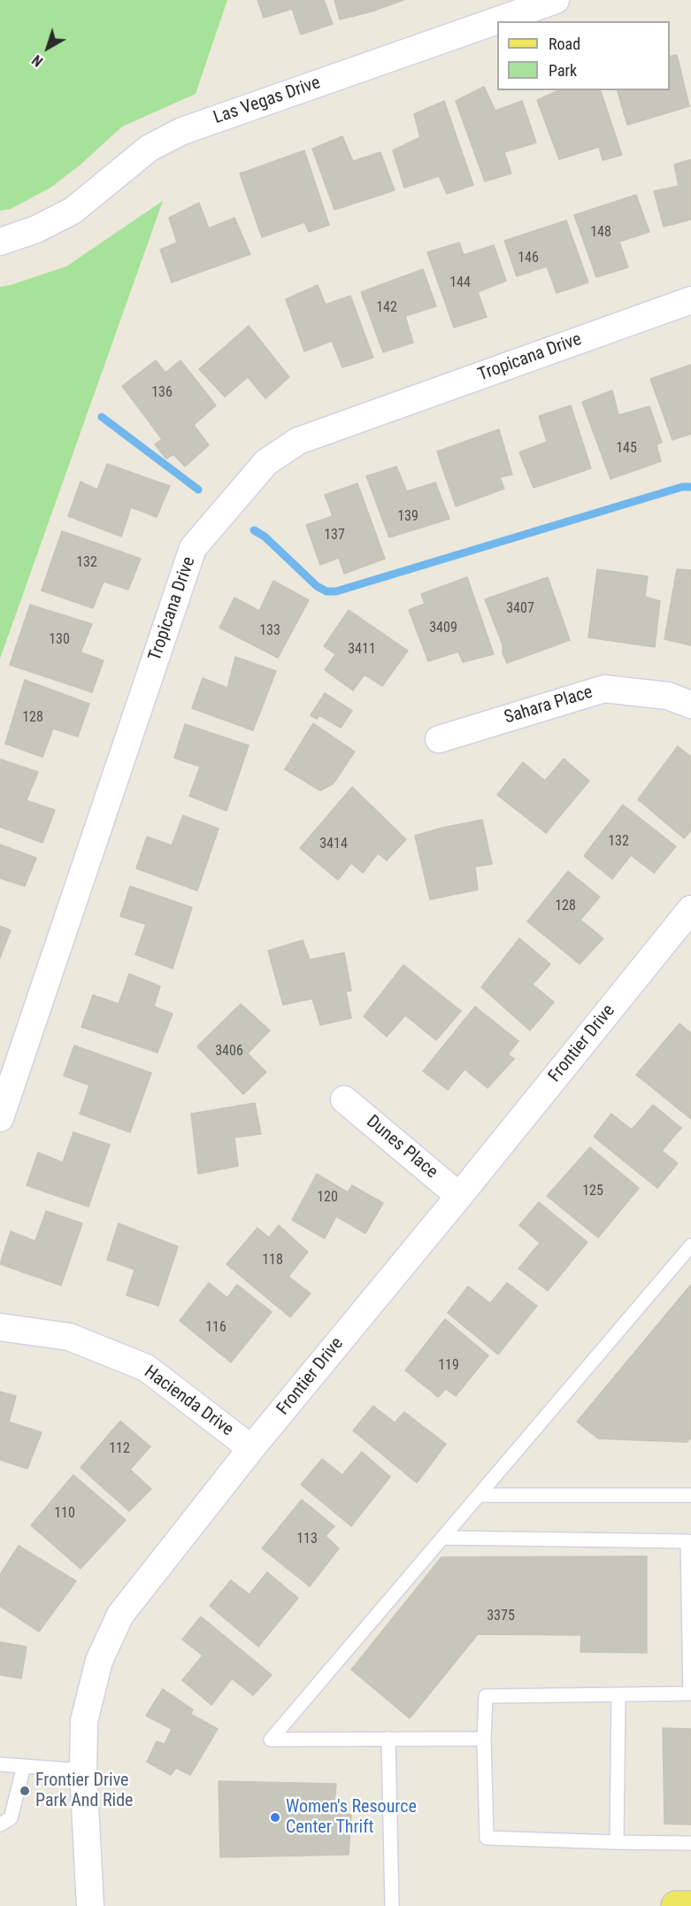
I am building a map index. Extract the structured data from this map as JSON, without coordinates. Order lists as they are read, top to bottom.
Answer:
{
  "streets": {
    "street": [
      "Las Vegas Drive",
      "Tropicana Drive",
      "Sahara Place",
      "Frontier Drive",
      "Dunes Place",
      "Hacienda Drive"
    ]
  },
  "crossings": [
    ["Frontier Drive", "Dunes Place"],
    ["Frontier Drive", "Hacienda Drive"]
  ],
  "places": ["Frontier Drive Park And Ride", "Women's Resource Center Thrift"],
  "house_numbers": [
    "148",
    "146",
    "144",
    "142",
    "136",
    "145",
    "139",
    "137",
    "132",
    "3407",
    "3409",
    "133",
    "130",
    "3411",
    "128",
    "132",
    "3414",
    "128",
    "3406",
    "125",
    "120",
    "118",
    "116",
    "119",
    "112",
    "110",
    "113",
    "3375"
  ],
  "legend": ["Road", "Park"],
  "north": "bottom left"
}
